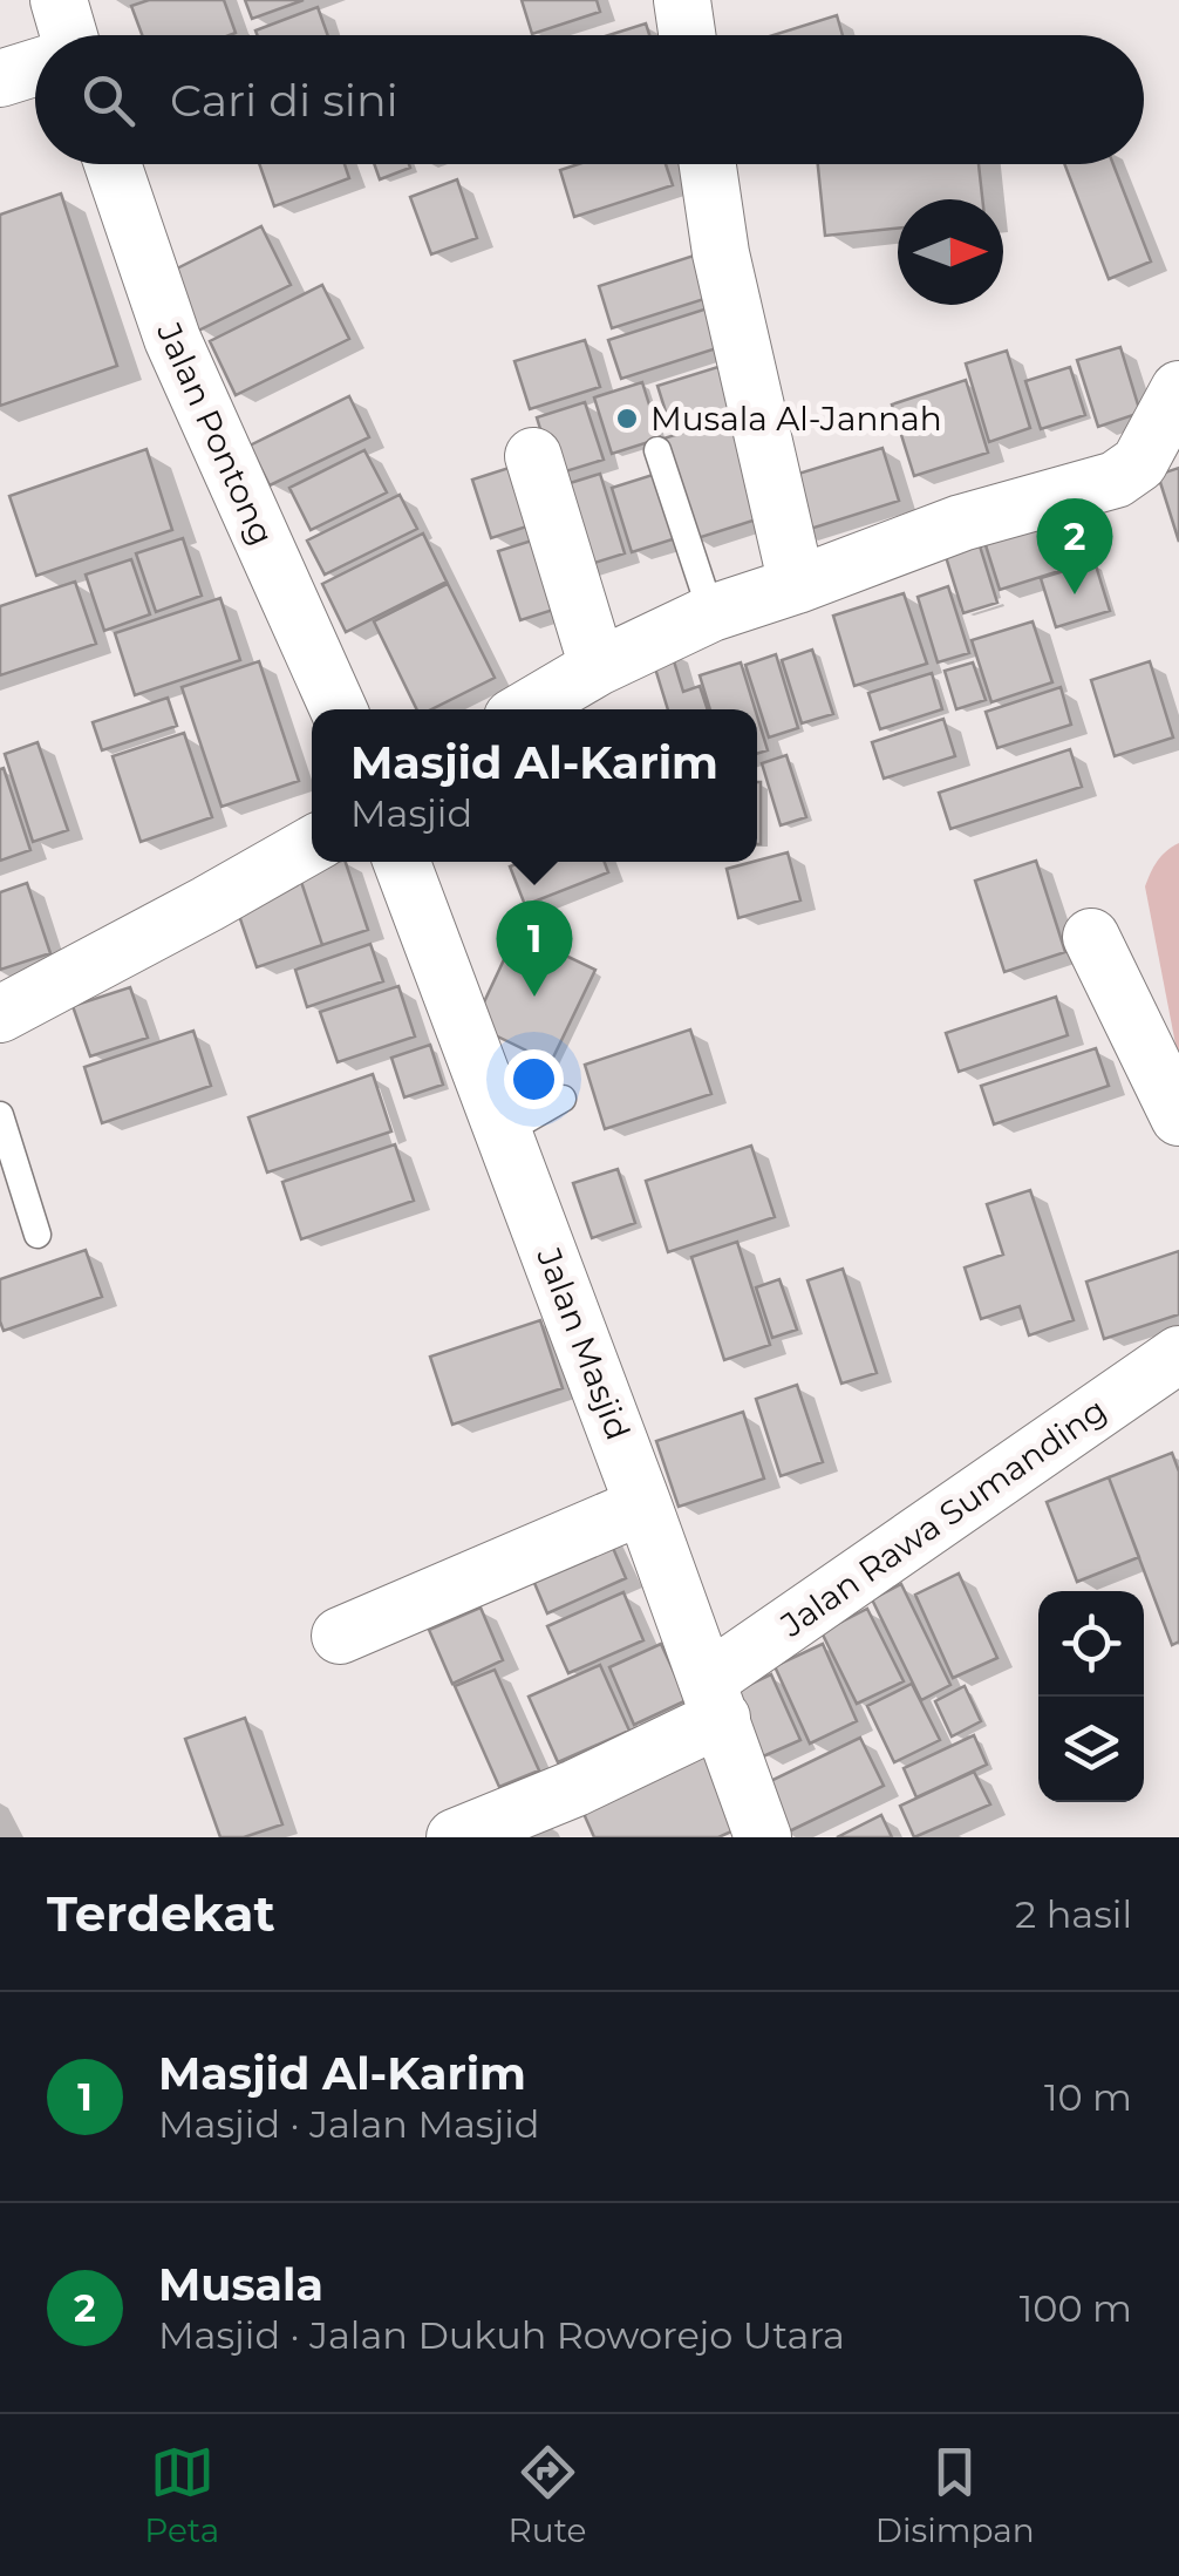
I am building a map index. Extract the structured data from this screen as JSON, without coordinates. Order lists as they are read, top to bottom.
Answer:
{
  "streets": {
    "street": ["Jalan Pontong", "Jalan Masjid", "Jalan Rawa Sumanding"]
  },
  "crossings": [
    ["Jalan Masjid", "Jalan Rawa Sumanding"]
  ],
  "places": ["Musala Al-Jannah"],
  "north": "right",
  "page": {
    "search": "Cari di sini",
    "pins": ["2", "1"],
    "popup": ["Masjid Al-Karim", "Masjid"],
    "heading": ["Terdekat", "2 hasil"],
    "list": [
      {
        "mark": "1",
        "name": "Masjid Al-Karim",
        "note": "Masjid · Jalan Masjid",
        "value": "10 m"
      },
      {
        "mark": "2",
        "name": "Musala",
        "note": "Masjid · Jalan Dukuh Roworejo Utara",
        "value": "100 m"
      }
    ],
    "nav": ["Peta", "Rute", "Disimpan"]
  }
}
